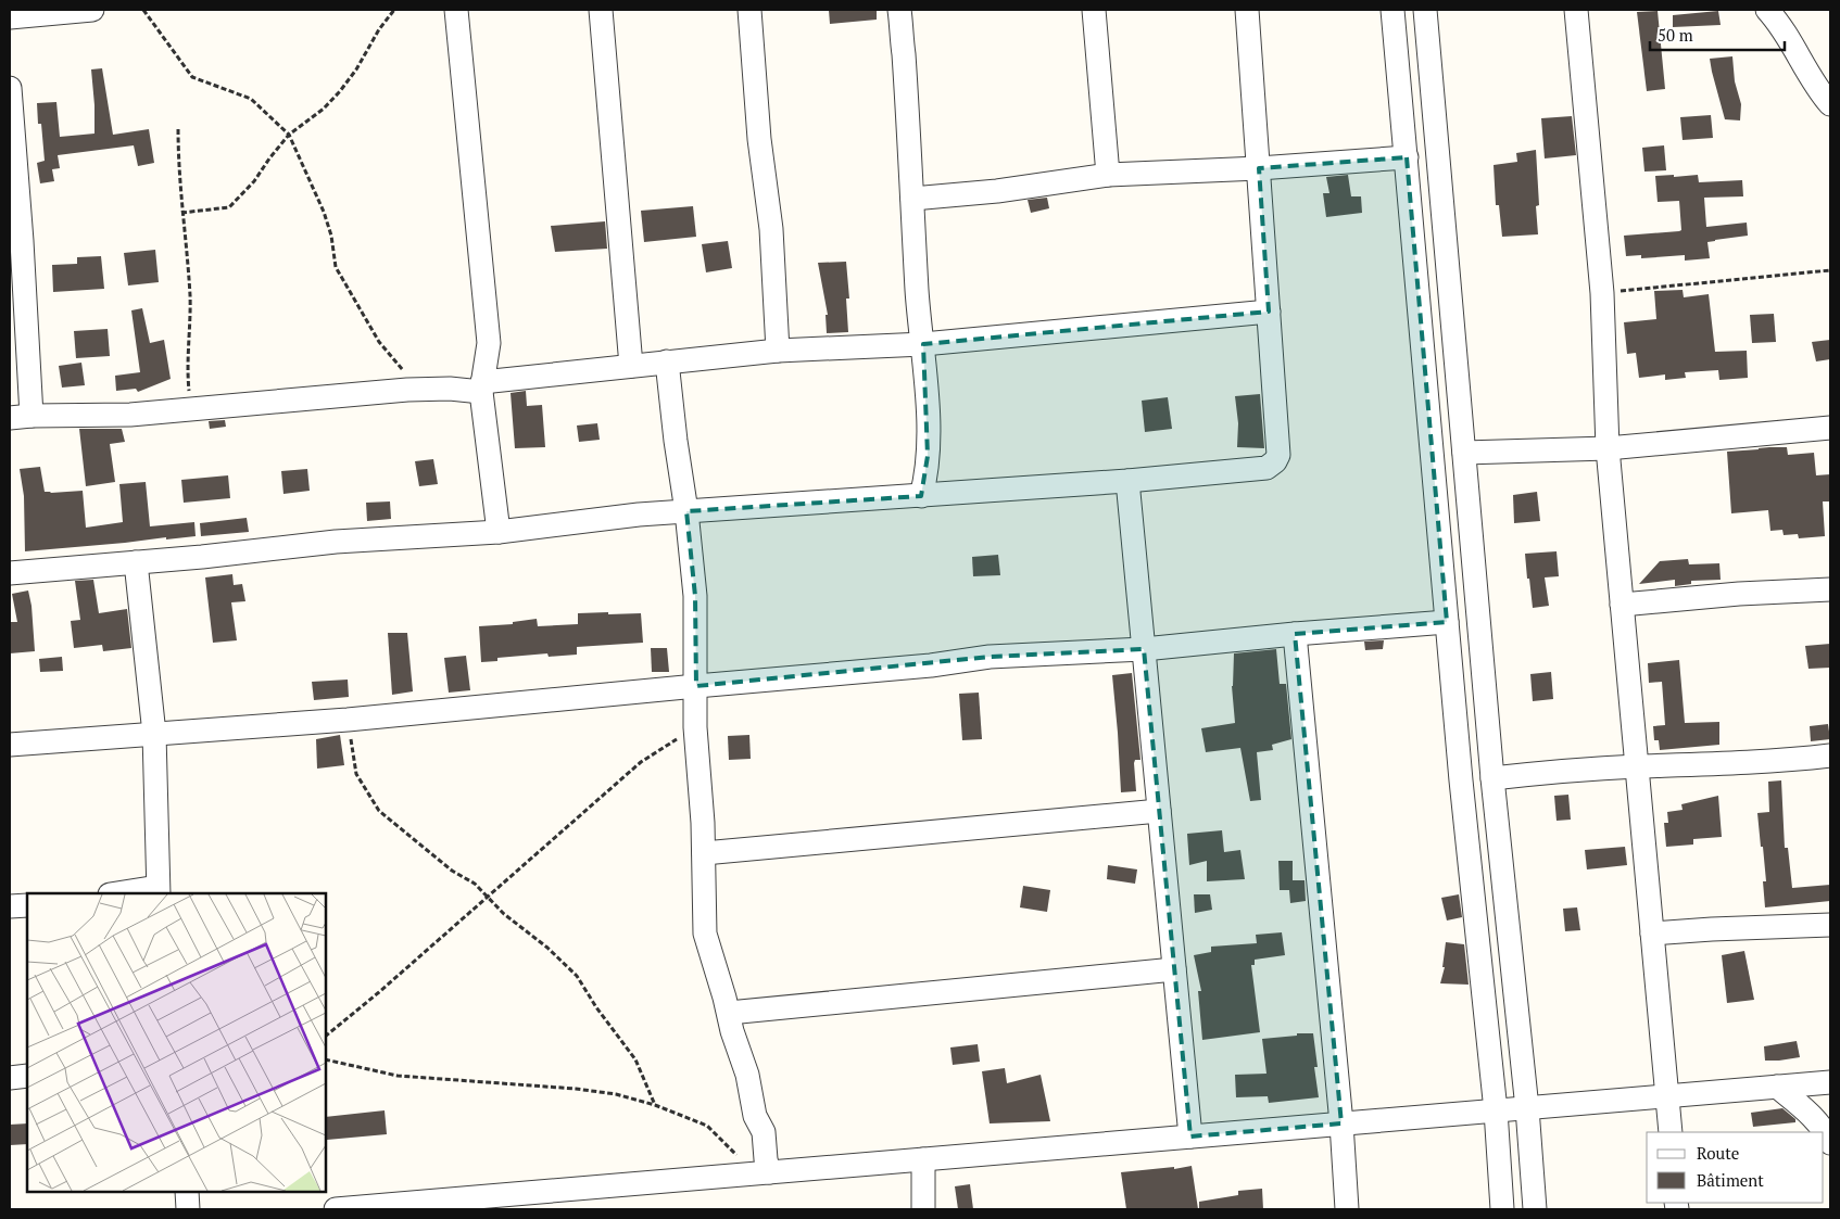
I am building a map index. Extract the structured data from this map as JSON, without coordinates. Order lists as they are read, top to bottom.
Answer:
{
  "legend": ["Route", "Bâtiment"],
  "scale_bar": "50 m"
}
